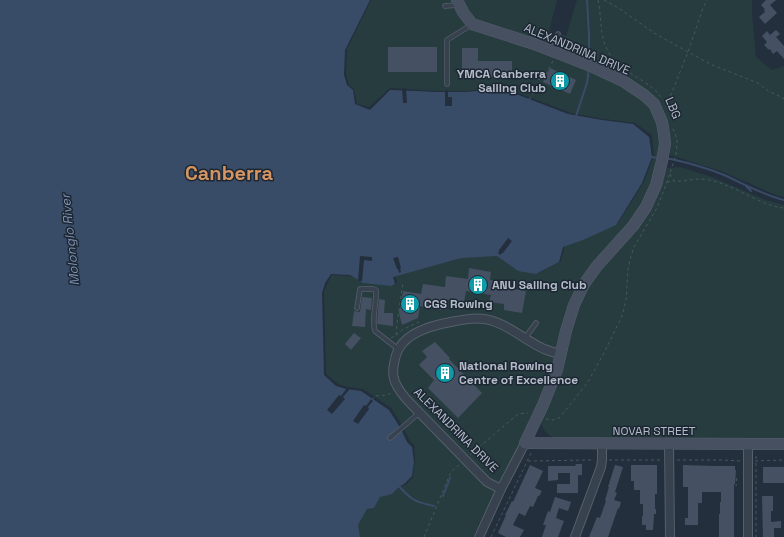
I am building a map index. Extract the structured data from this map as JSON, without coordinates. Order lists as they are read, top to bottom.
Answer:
{
  "streets": {
    "main road": ["ALEXANDRINA DRIVE", "NOVAR STREET"],
    "path": ["LBG"]
  },
  "crossings": [
    ["ALEXANDRINA DRIVE", "NOVAR STREET"]
  ],
  "districts": ["Canberra"],
  "water": ["Molonglo River"],
  "places": {
    "building": [
      "YMCA Canberra Sailing Club",
      "ANU Sailing Club",
      "CGS Rowing",
      "National Rowing Centre of Excellence"
    ]
  }
}
